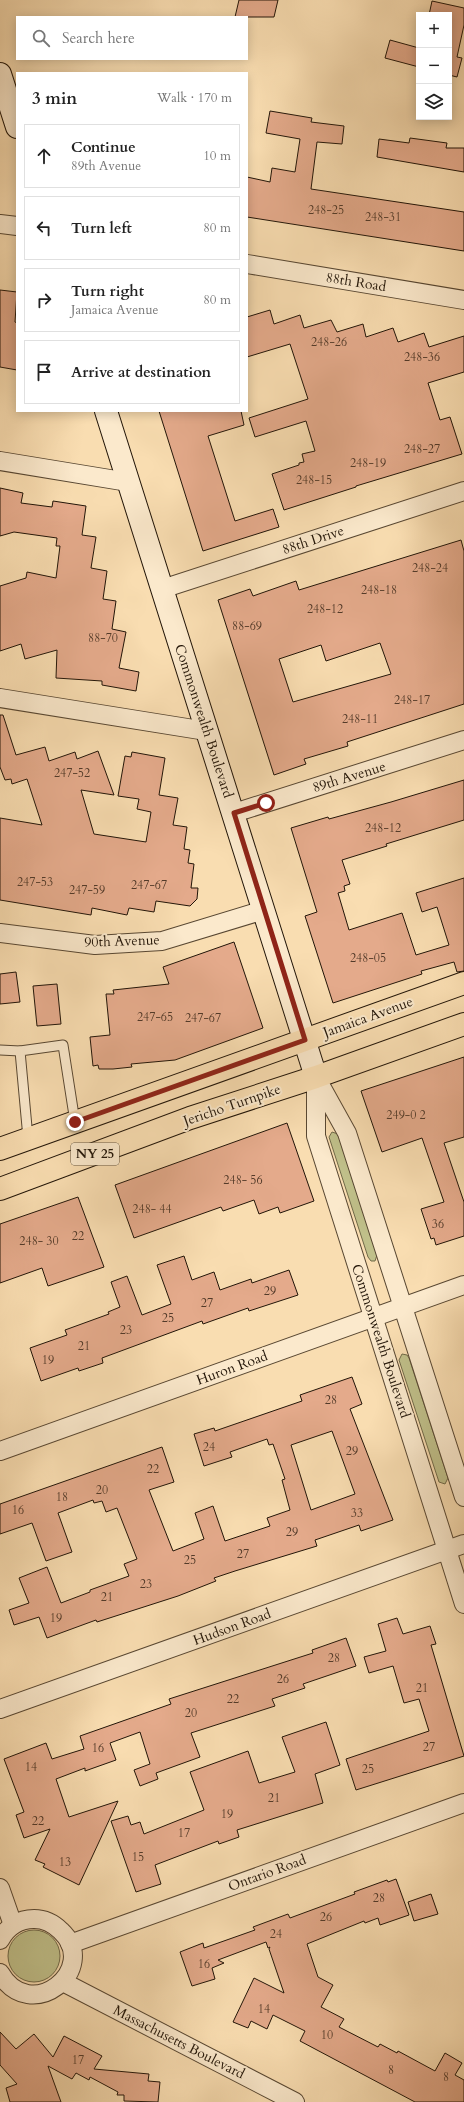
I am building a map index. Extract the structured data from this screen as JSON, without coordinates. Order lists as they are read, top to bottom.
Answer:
{
  "streets": {
    "main road": ["Jamaica Avenue", "Jericho Turnpike", "NY 25"],
    "street": [
      "88th Road",
      "88th Drive",
      "Commonwealth Boulevard",
      "89th Avenue",
      "90th Avenue",
      "Huron Road",
      "Hudson Road",
      "Ontario Road",
      "Massachusetts Boulevard"
    ]
  },
  "crossings": [
    ["88th Drive", "Commonwealth Boulevard"],
    ["Commonwealth Boulevard", "89th Avenue"],
    ["Commonwealth Boulevard", "90th Avenue"],
    ["Commonwealth Boulevard", "Jamaica Avenue"],
    ["Commonwealth Boulevard", "Jericho Turnpike"],
    ["Commonwealth Boulevard", "Huron Road"],
    ["Commonwealth Boulevard", "Hudson Road"]
  ],
  "house_numbers": [
    "248-25",
    "248-31",
    "248-26",
    "248-36",
    "248-27",
    "248-19",
    "248-15",
    "248-24",
    "248-18",
    "248-12",
    "88-69",
    "88-70",
    "248-17",
    "248-11",
    "247-52",
    "248-12",
    "247-53",
    "247-67",
    "247-59",
    "248-05",
    "247-65",
    "247-67",
    "249-0 2",
    "248- 56",
    "248- 44",
    "36",
    "22",
    "248- 30",
    "29",
    "27",
    "25",
    "23",
    "21",
    "19",
    "28",
    "24",
    "29",
    "22",
    "20",
    "18",
    "16",
    "33",
    "29",
    "27",
    "25",
    "23",
    "21",
    "19",
    "28",
    "26",
    "21",
    "22",
    "20",
    "27",
    "16",
    "14",
    "25",
    "21",
    "19",
    "22",
    "17",
    "15",
    "13",
    "28",
    "26",
    "24",
    "16",
    "14",
    "10",
    "17",
    "8",
    "8"
  ],
  "page": {
    "map_buttons": ["+", "−"],
    "search": "Search here",
    "heading": ["3 min", "Walk · 170 m"],
    "list": [
      ["Continue", "89th Avenue", "10 m"],
      ["Turn left", "80 m"],
      ["Turn right", "Jamaica Avenue", "80 m"],
      "Arrive at destination"
    ]
  }
}
